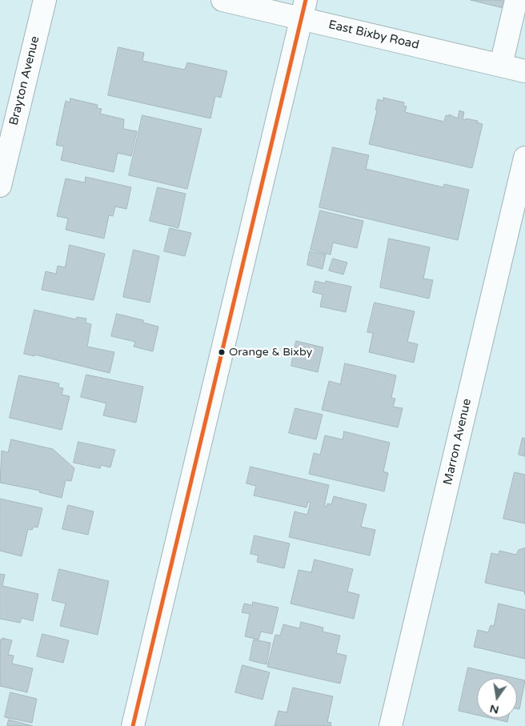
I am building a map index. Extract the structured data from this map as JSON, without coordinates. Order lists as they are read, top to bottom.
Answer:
{
  "streets": {
    "street": ["East Bixby Road", "Brayton Avenue", "Marron Avenue"]
  },
  "places": ["Orange & Bixby"],
  "north": "bottom"
}
